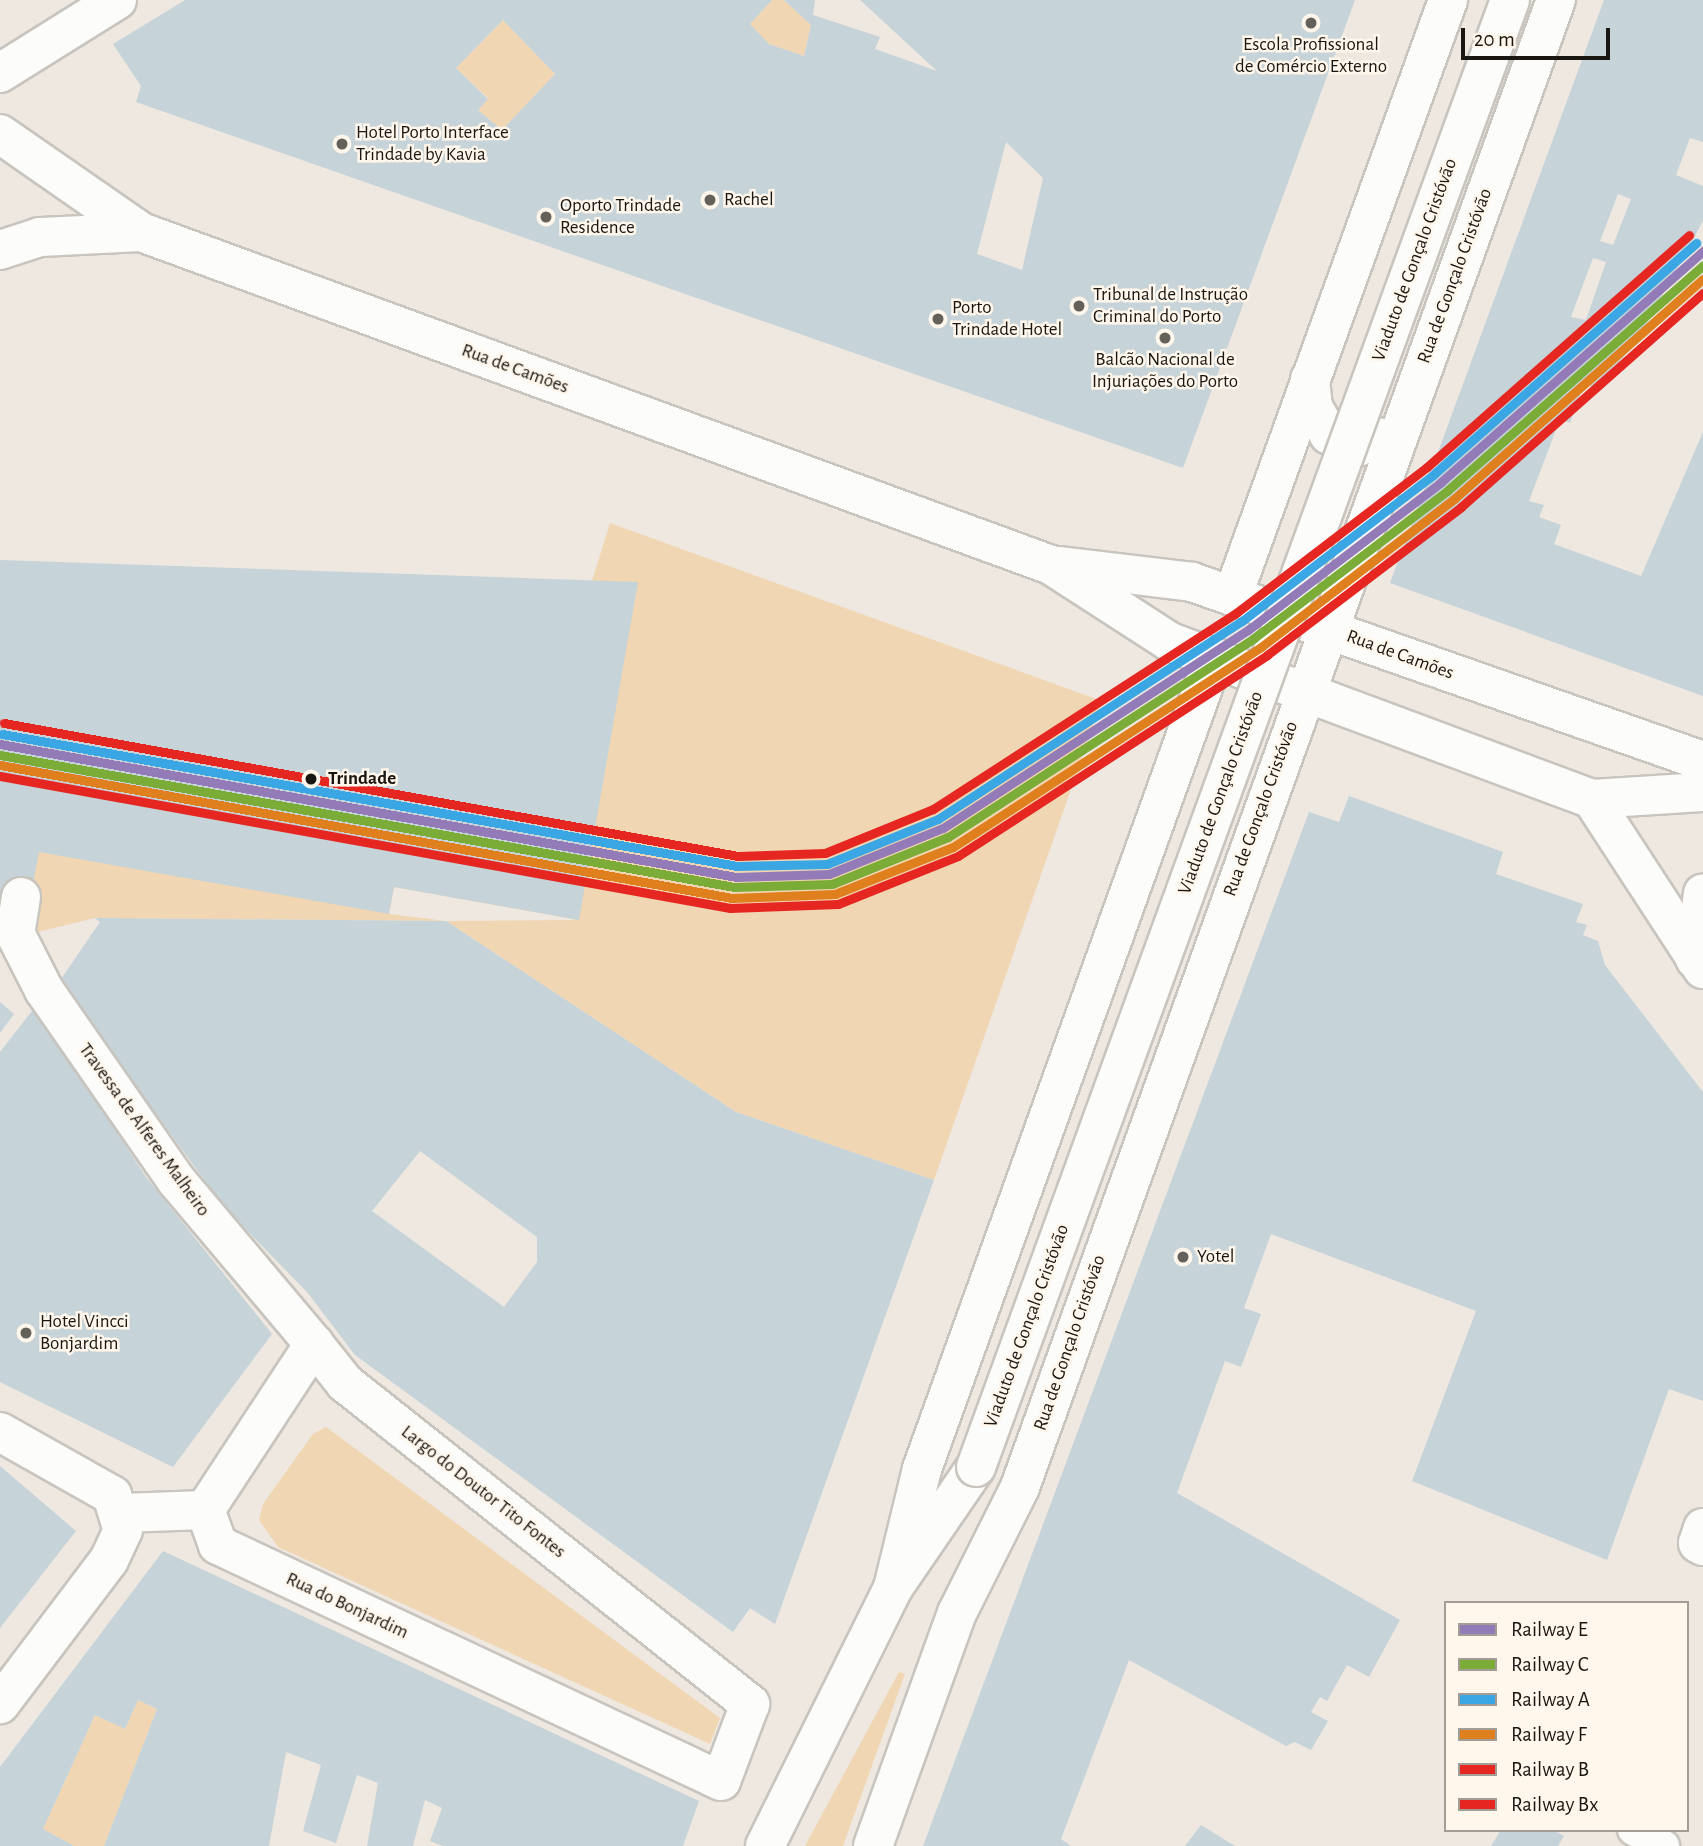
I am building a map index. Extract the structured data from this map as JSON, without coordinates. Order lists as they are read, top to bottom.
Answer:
{
  "streets": {
    "main road": [
      "Viaduto de Gonçalo Cristóvão",
      "Rua de Gonçalo Cristóvão",
      "Rua de Camões",
      "Travessa de Alferes Malheiro",
      "Largo do Doutor Tito Fontes",
      "Rua do Bonjardim"
    ]
  },
  "crossings": [
    ["Viaduto de Gonçalo Cristóvão", "Rua de Gonçalo Cristóvão"],
    ["Rua de Gonçalo Cristóvão", "Rua de Camões"],
    ["Travessa de Alferes Malheiro", "Largo do Doutor Tito Fontes"],
    ["Largo do Doutor Tito Fontes", "Rua do Bonjardim"]
  ],
  "places": [
    "Escola Profissional de Comércio Externo",
    "Hotel Porto Interface Trindade by Kavia",
    "Rachel",
    "Oporto Trindade Residence",
    "Tribunal de Instrução Criminal do Porto",
    "Porto Trindade Hotel",
    "Balcão Nacional de Injuriações do Porto",
    "Trindade",
    "Yotel",
    "Hotel Vincci Bonjardim"
  ],
  "lines": [
    "rail line B",
    "rail line A",
    "rail line E",
    "rail line C",
    "rail line F",
    "rail line Bx"
  ],
  "legend": [
    "Railway E",
    "Railway C",
    "Railway A",
    "Railway F",
    "Railway B",
    "Railway Bx"
  ],
  "scale_bar": "20 m"
}
